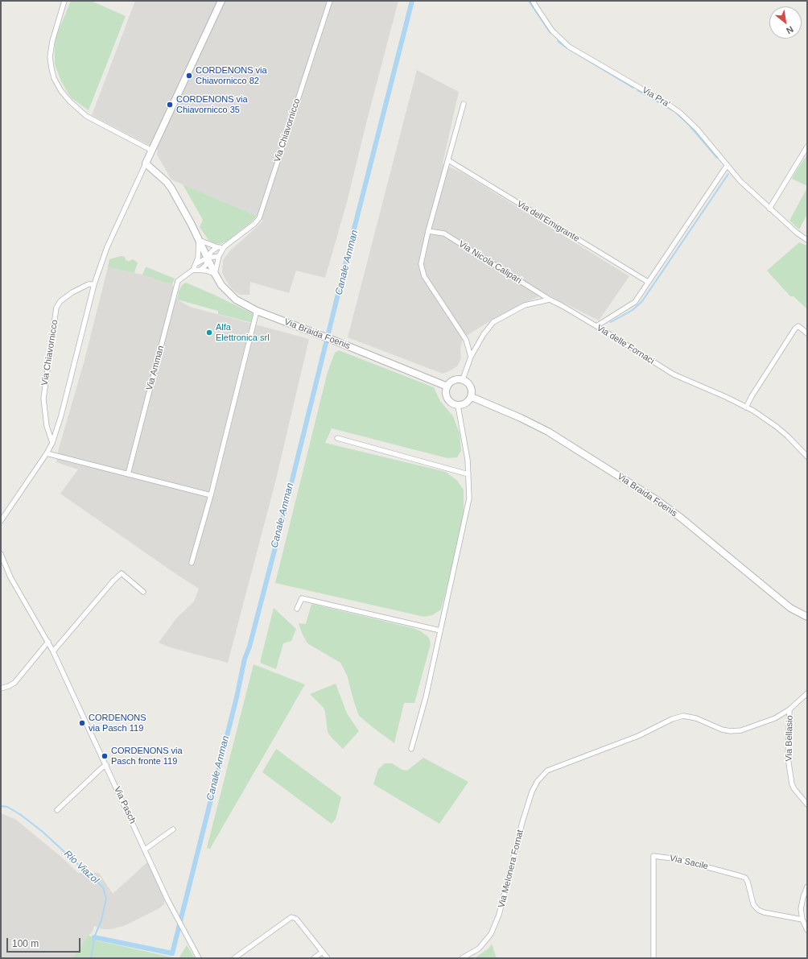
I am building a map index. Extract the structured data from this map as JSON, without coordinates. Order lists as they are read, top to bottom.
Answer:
{
  "streets": {
    "street": [
      "Via Pra'",
      "Via Chiavornicco",
      "Via dell'Emigrante",
      "Via Nicola Calipari",
      "Via Braida Foenis",
      "Via delle Fornaci",
      "Via Amman",
      "Via Bellasio",
      "Via Pasch",
      "Via Sacile",
      "Via Melonera Fornat"
    ]
  },
  "crossings": [
    ["Via Chiavornicco", "Via Braida Foenis"],
    ["Via Nicola Calipari", "Via delle Fornaci"],
    ["Via Bellasio", "Via Melonera Fornat"]
  ],
  "water": ["Canale Amman", "Rio Viazol"],
  "places": [
    "CORDENONS via Chiavornicco 82",
    "CORDENONS via Chiavornicco 35",
    "Alfa Elettronica srl",
    "CORDENONS via Pasch 119",
    "CORDENONS via Pasch fronte 119"
  ],
  "scale_bar": "100 m",
  "north": "bottom right"
}
